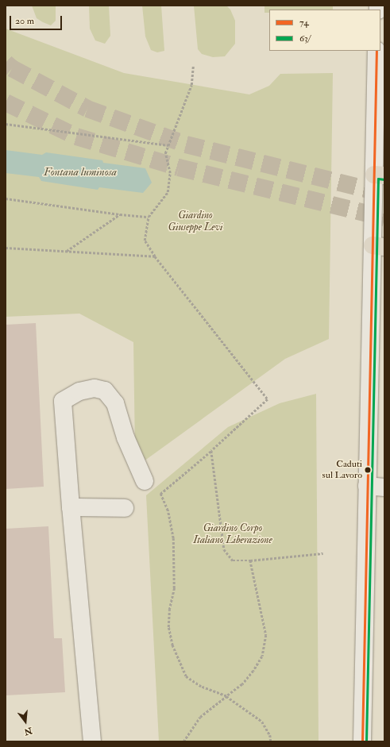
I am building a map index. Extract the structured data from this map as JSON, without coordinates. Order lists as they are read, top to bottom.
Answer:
{
  "water": ["Fontana luminosa"],
  "parks": ["Giardino Giuseppe Levi", "Giardino Corpo Italiano Liberazione"],
  "places": ["Caduti sul Lavoro"],
  "lines": ["transit line 74", "transit line 63/"],
  "legend": ["74", "63/"],
  "scale_bar": "20 m",
  "north": "bottom"
}
